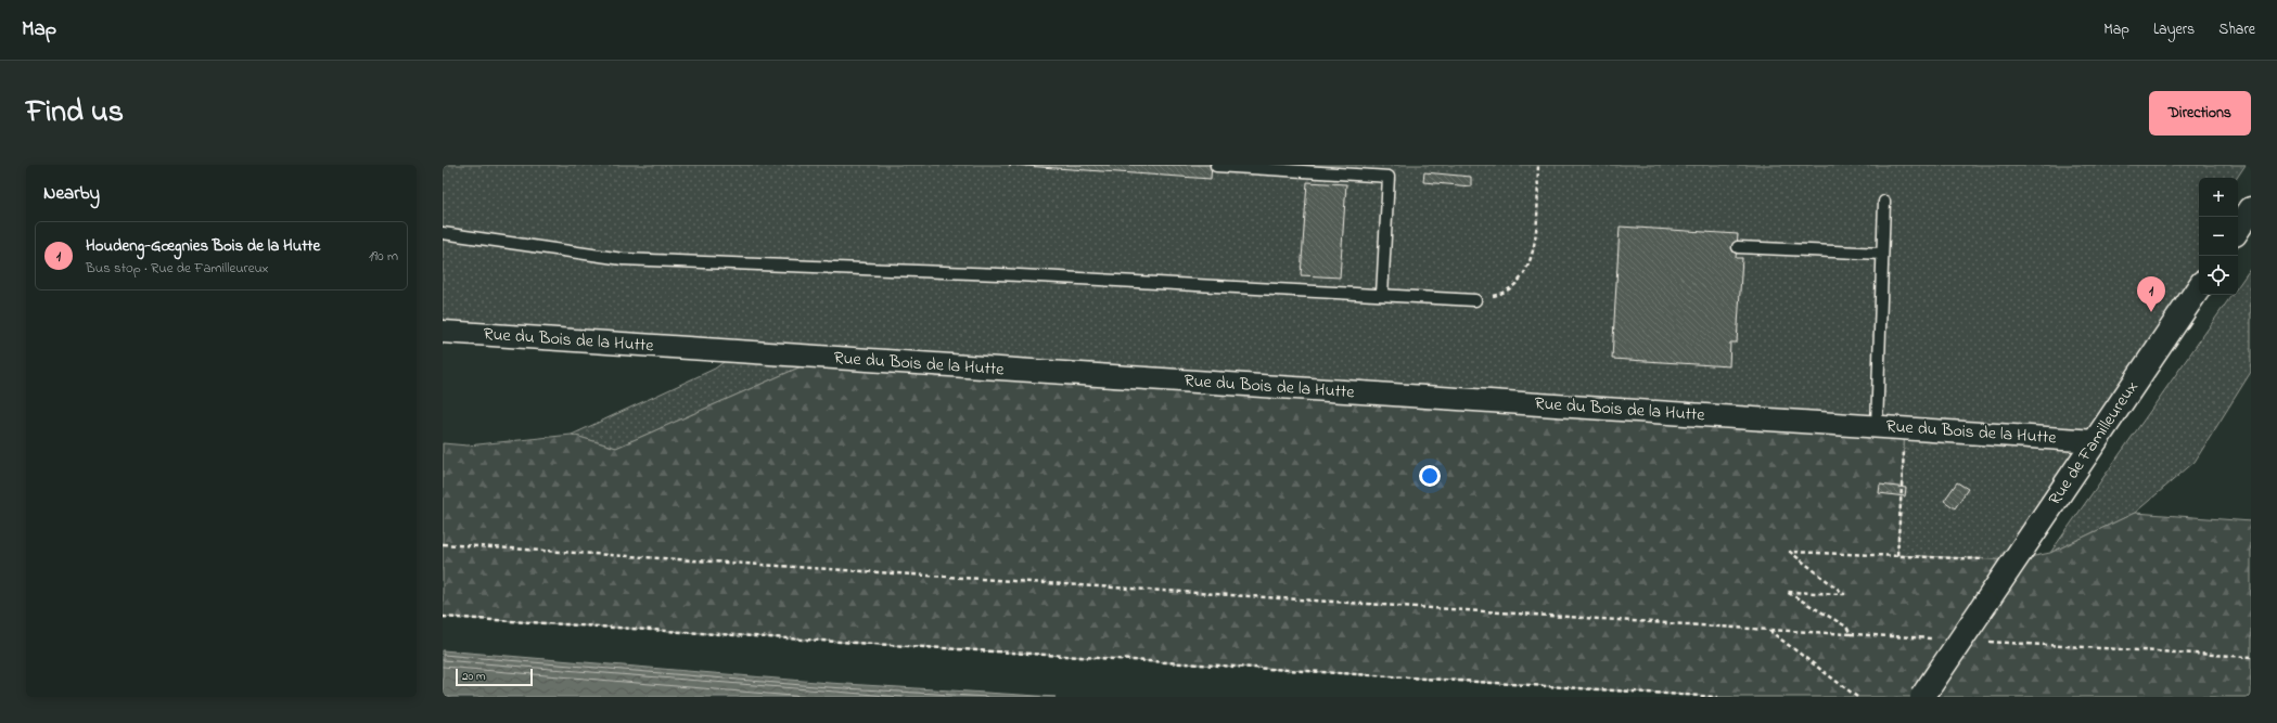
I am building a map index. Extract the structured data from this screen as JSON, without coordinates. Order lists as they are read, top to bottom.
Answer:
{
  "streets": {
    "street": ["Rue du Bois de la Hutte", "Rue de Familleureux"]
  },
  "crossings": [
    ["Rue du Bois de la Hutte", "Rue de Familleureux"]
  ],
  "scale_bar": "20 m",
  "page": {
    "header": "Map",
    "nav": ["Map", "Layers", "Share"],
    "title": "Find us",
    "buttons": "Directions",
    "heading": "Nearby",
    "map_buttons": ["+", "−"],
    "list": [
      {
        "mark": "1",
        "name": "Houdeng-Gœgnies Bois de la Hutte",
        "note": "Bus stop · Rue de Familleureux",
        "value": "190 m"
      }
    ],
    "pins": "1",
    "scale": "20 m"
  }
}
